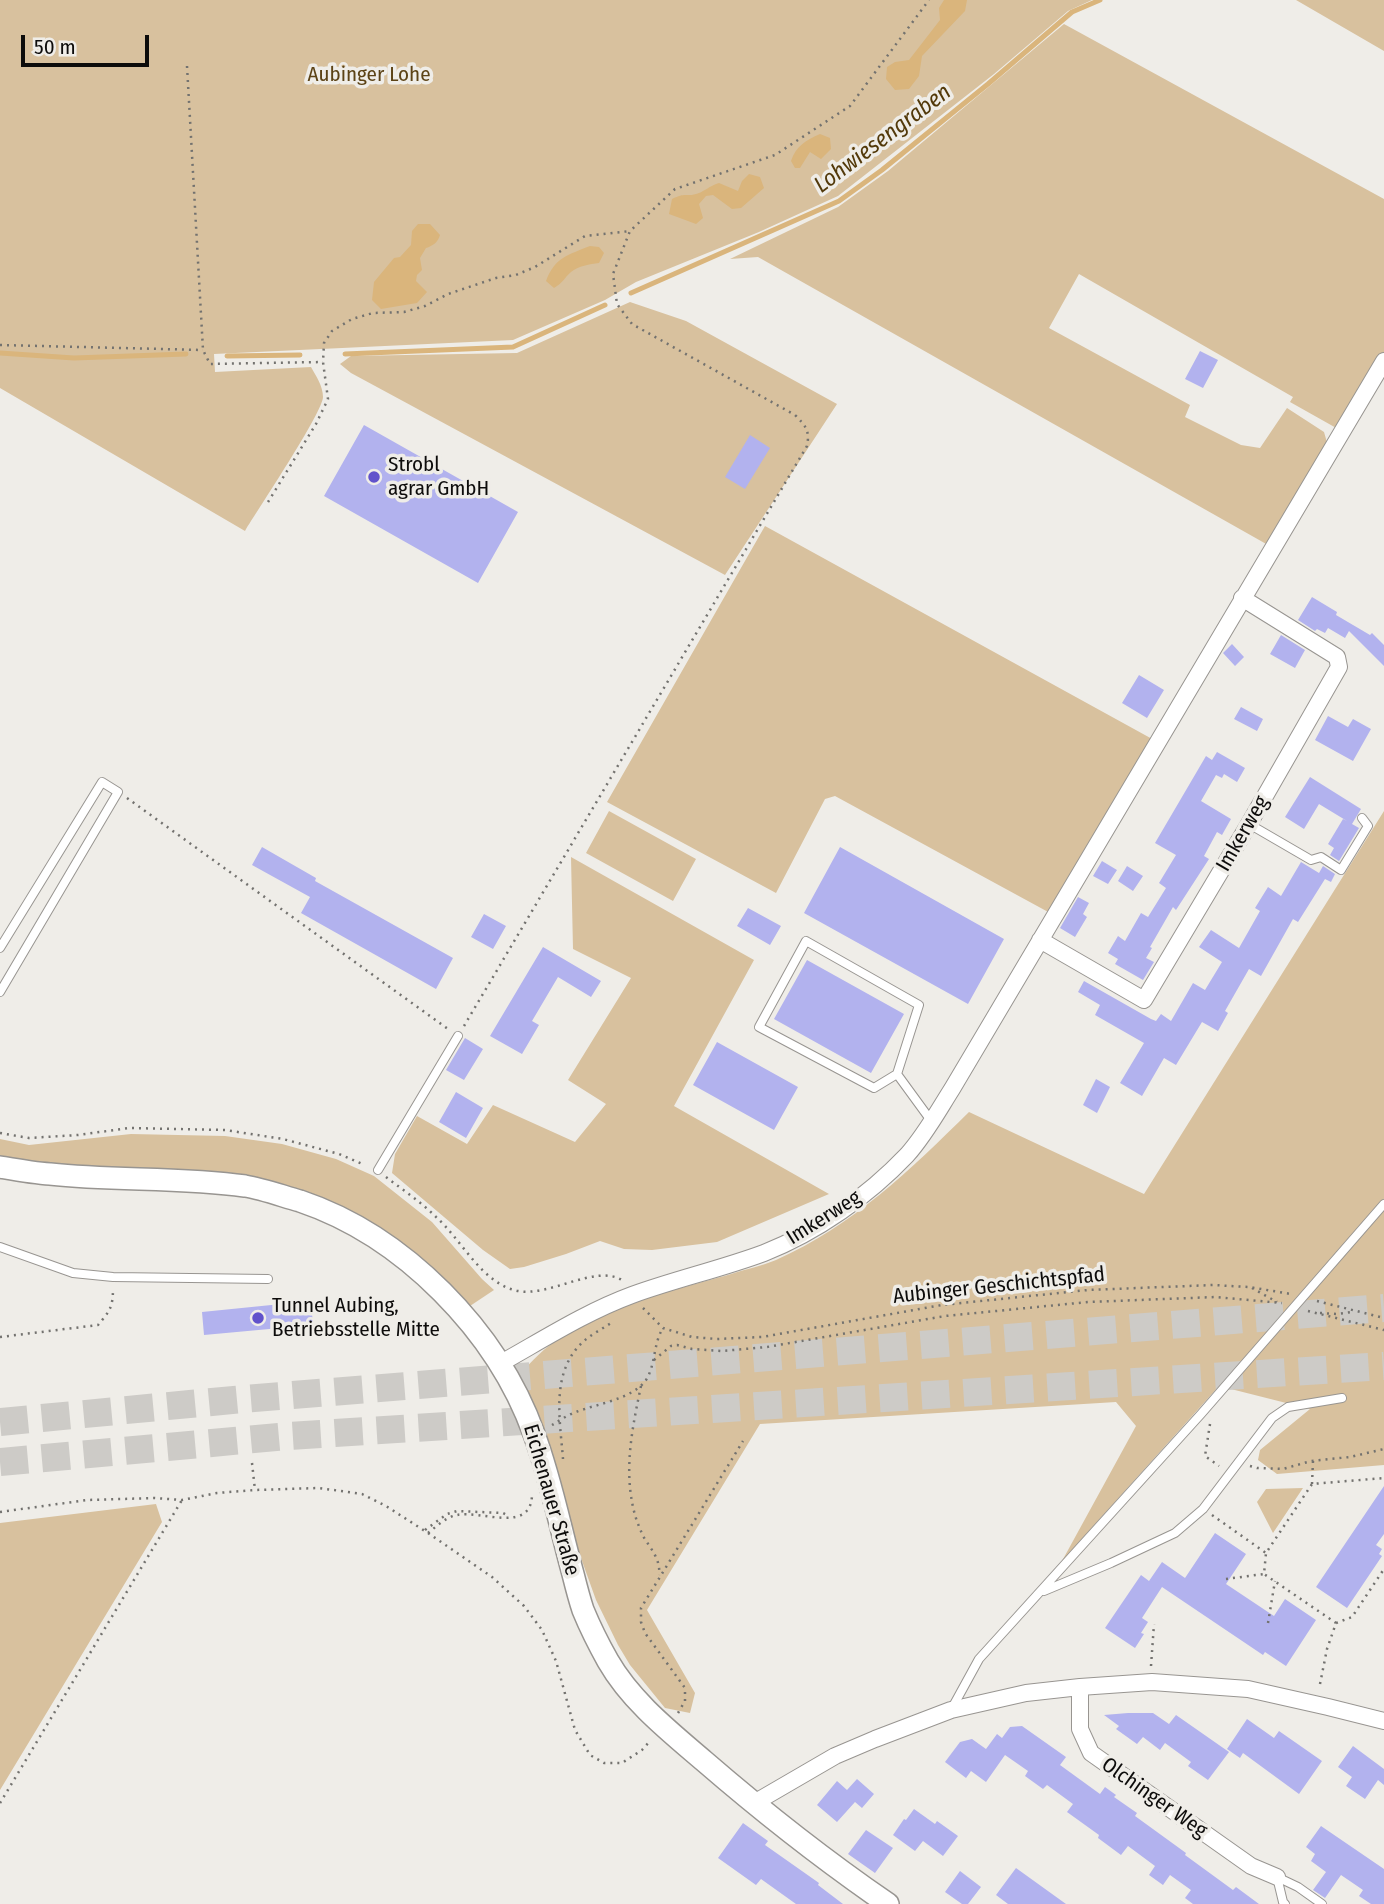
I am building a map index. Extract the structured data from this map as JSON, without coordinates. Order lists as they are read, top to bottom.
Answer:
{
  "streets": {
    "street": ["Imkerweg", "Eichenauer Straße", "Olchinger Weg"],
    "path": ["Aubinger Geschichtspfad"]
  },
  "crossings": [
    ["Imkerweg", "Aubinger Geschichtspfad"],
    ["Imkerweg", "Eichenauer Straße"]
  ],
  "water": ["Lohwiesengraben"],
  "parks": ["Aubinger Lohe"],
  "places": ["Strobl agrar GmbH", "Tunnel Aubing, Betriebsstelle Mitte"],
  "scale_bar": "50 m"
}
